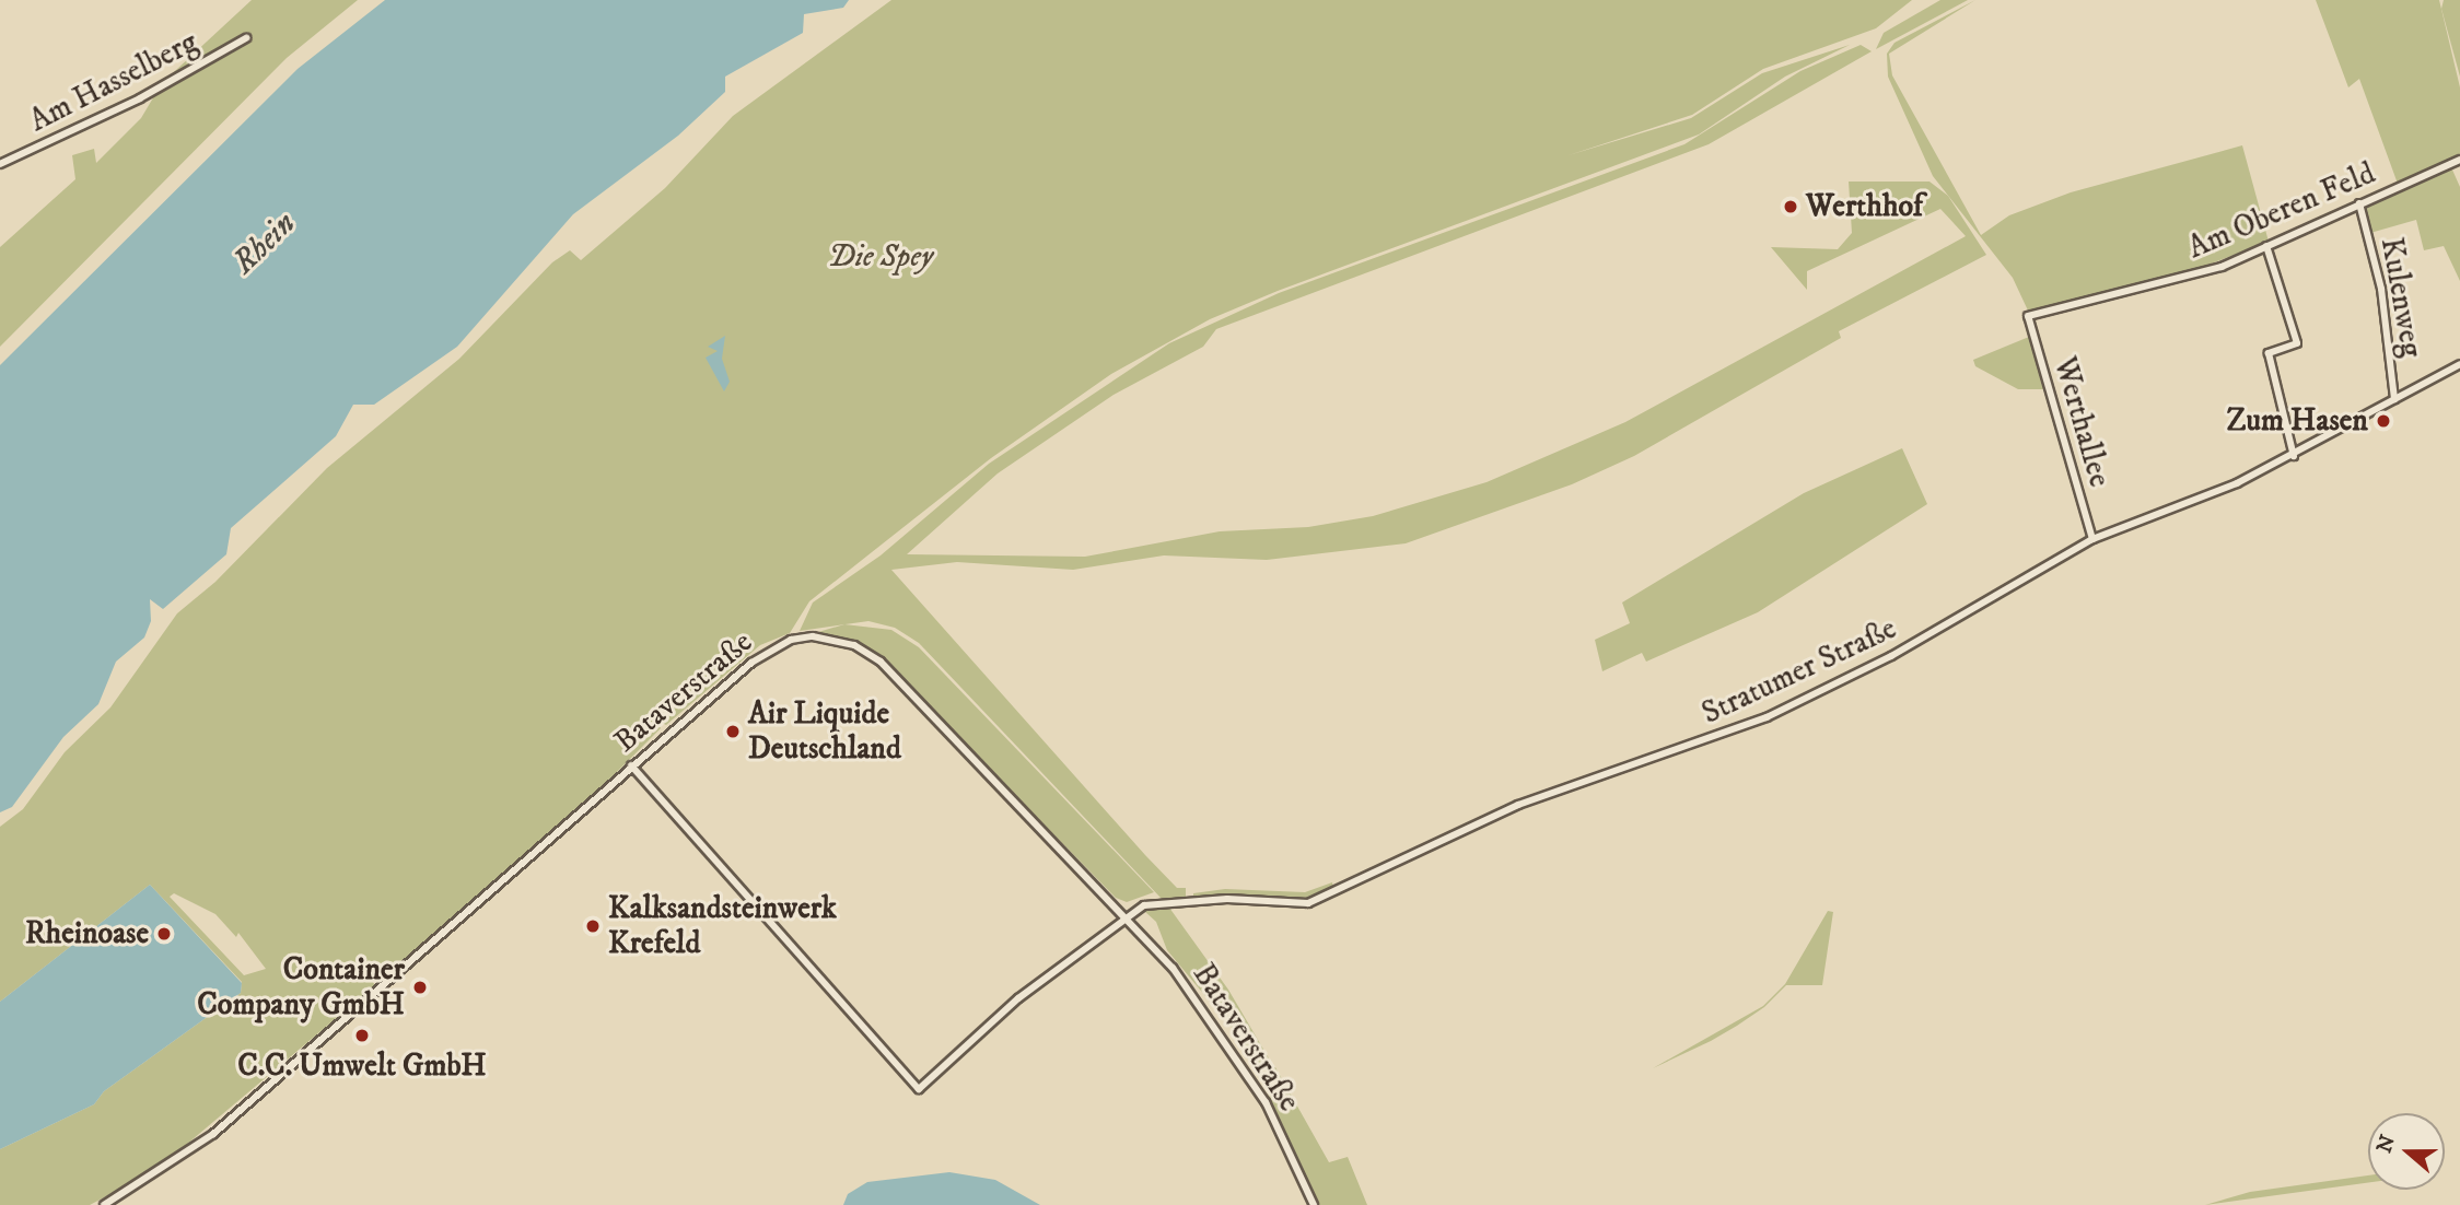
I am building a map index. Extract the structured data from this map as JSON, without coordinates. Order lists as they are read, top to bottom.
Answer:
{
  "streets": {
    "street": [
      "Am Hasselberg",
      "Am Oberen Feld",
      "Kulenweg",
      "Werthallee",
      "Stratumer Straße",
      "Bataverstraße"
    ]
  },
  "crossings": [
    ["Am Oberen Feld", "Kulenweg"],
    ["Am Oberen Feld", "Werthallee"],
    ["Kulenweg", "Stratumer Straße"],
    ["Werthallee", "Stratumer Straße"],
    ["Stratumer Straße", "Bataverstraße"]
  ],
  "water": ["Rhein"],
  "parks": ["Die Spey"],
  "places": [
    "Werthhof",
    "Zum Hasen",
    "Air Liquide Deutschland",
    "Kalksandsteinwerk Krefeld",
    "Rheinoase",
    "Container Company GmbH",
    "C.C. Umwelt GmbH"
  ],
  "north": "left"
}
